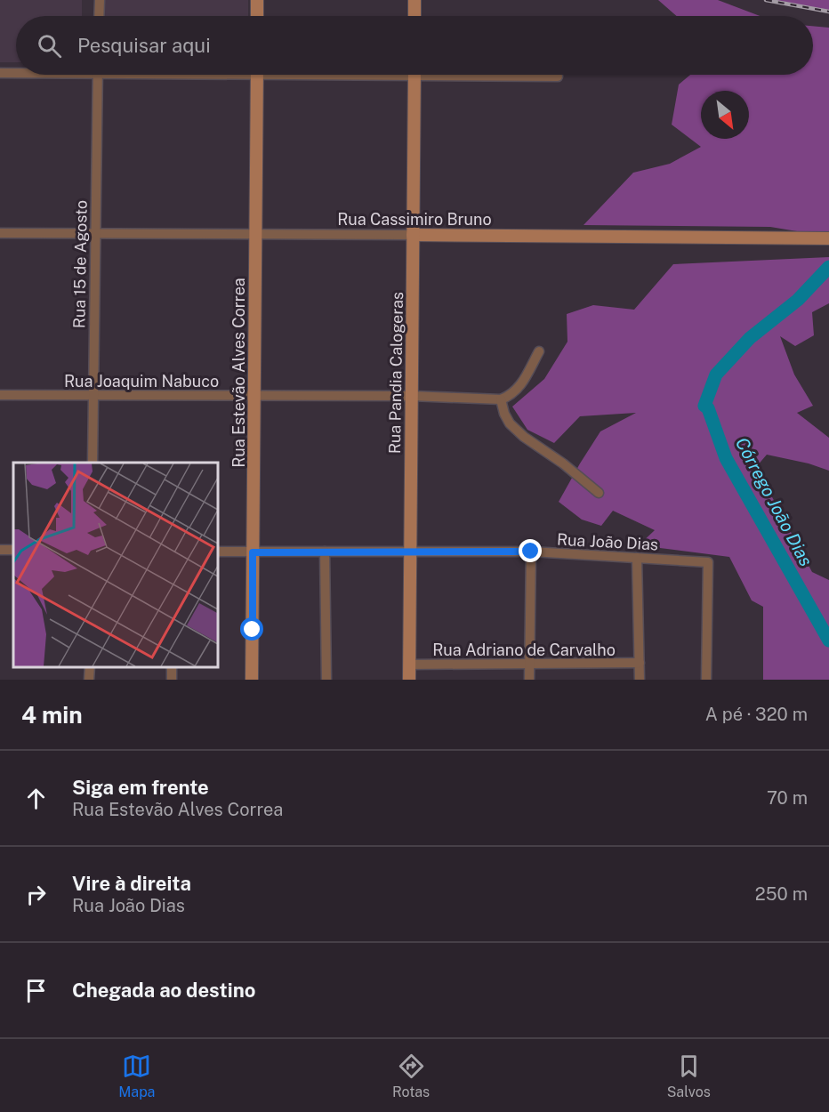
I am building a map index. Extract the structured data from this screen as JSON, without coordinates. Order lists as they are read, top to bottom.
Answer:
{
  "streets": {
    "main road": ["Rua Cassimiro Bruno", "Rua Estevão Alves Correa", "Rua Pandia Calogeras"],
    "street": [
      "Rua 15 de Agosto",
      "Rua Joaquim Nabuco",
      "Rua João Dias",
      "Rua Adriano de Carvalho"
    ]
  },
  "crossings": [
    ["Rua Cassimiro Bruno", "Rua 15 de Agosto"],
    ["Rua Cassimiro Bruno", "Rua Estevão Alves Correa"],
    ["Rua Cassimiro Bruno", "Rua Pandia Calogeras"],
    ["Rua 15 de Agosto", "Rua Joaquim Nabuco"],
    ["Rua Estevão Alves Correa", "Rua Joaquim Nabuco"],
    ["Rua Estevão Alves Correa", "Rua João Dias"],
    ["Rua Pandia Calogeras", "Rua Joaquim Nabuco"],
    ["Rua Pandia Calogeras", "Rua João Dias"],
    ["Rua Pandia Calogeras", "Rua Adriano de Carvalho"]
  ],
  "water": ["Córrego João Dias"],
  "north": "bottom right",
  "page": {
    "search": "Pesquisar aqui",
    "heading": ["4 min", "A pé · 320 m"],
    "list": [
      ["Siga em frente", "Rua Estevão Alves Correa", "70 m"],
      ["Vire à direita", "Rua João Dias", "250 m"],
      "Chegada ao destino"
    ],
    "nav": ["Mapa", "Rotas", "Salvos"]
  }
}
